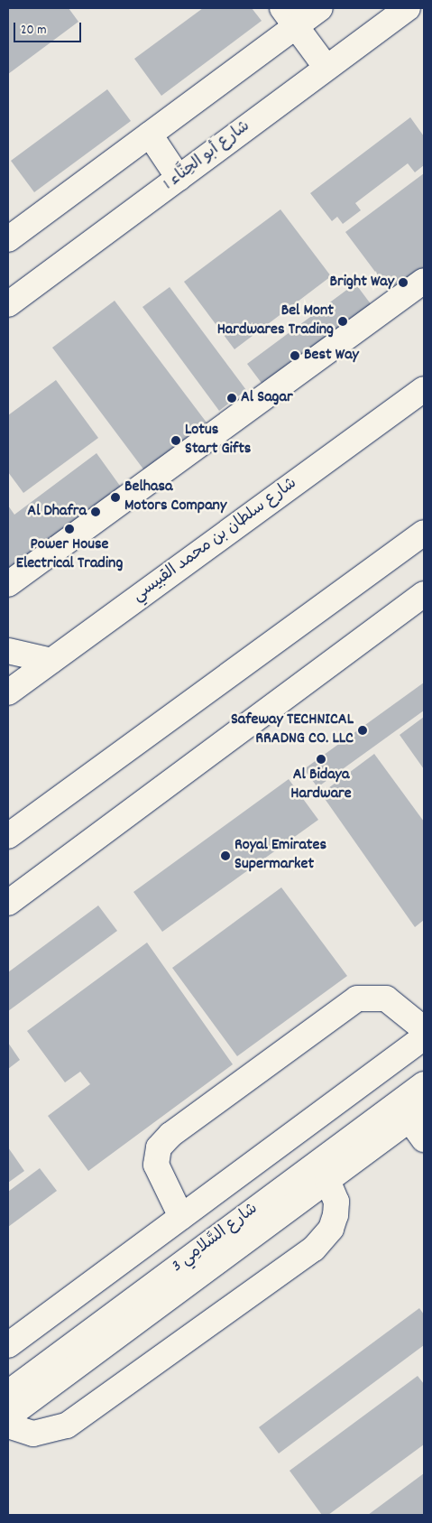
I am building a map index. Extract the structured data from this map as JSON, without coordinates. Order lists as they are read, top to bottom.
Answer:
{
  "streets": {
    "street": ["شارع أبو الحِنَّاء 1", "شارع سلطان بن محمد القبيسي", "شارع السَّلامِي 3"]
  },
  "places": [
    "Bright Way",
    "Bel Mont Hardwares Trading",
    "Best Way",
    "Al Sagar",
    "Lotus Start Gifts",
    "Belhasa Motors Company",
    "Al Dhafra",
    "Power House Electrical Trading",
    "Safeway TECHNICAL RRADNG CO. LLC",
    "Al Bidaya Hardware",
    "Royal Emirates Supermarket"
  ],
  "scale_bar": "20 m"
}
